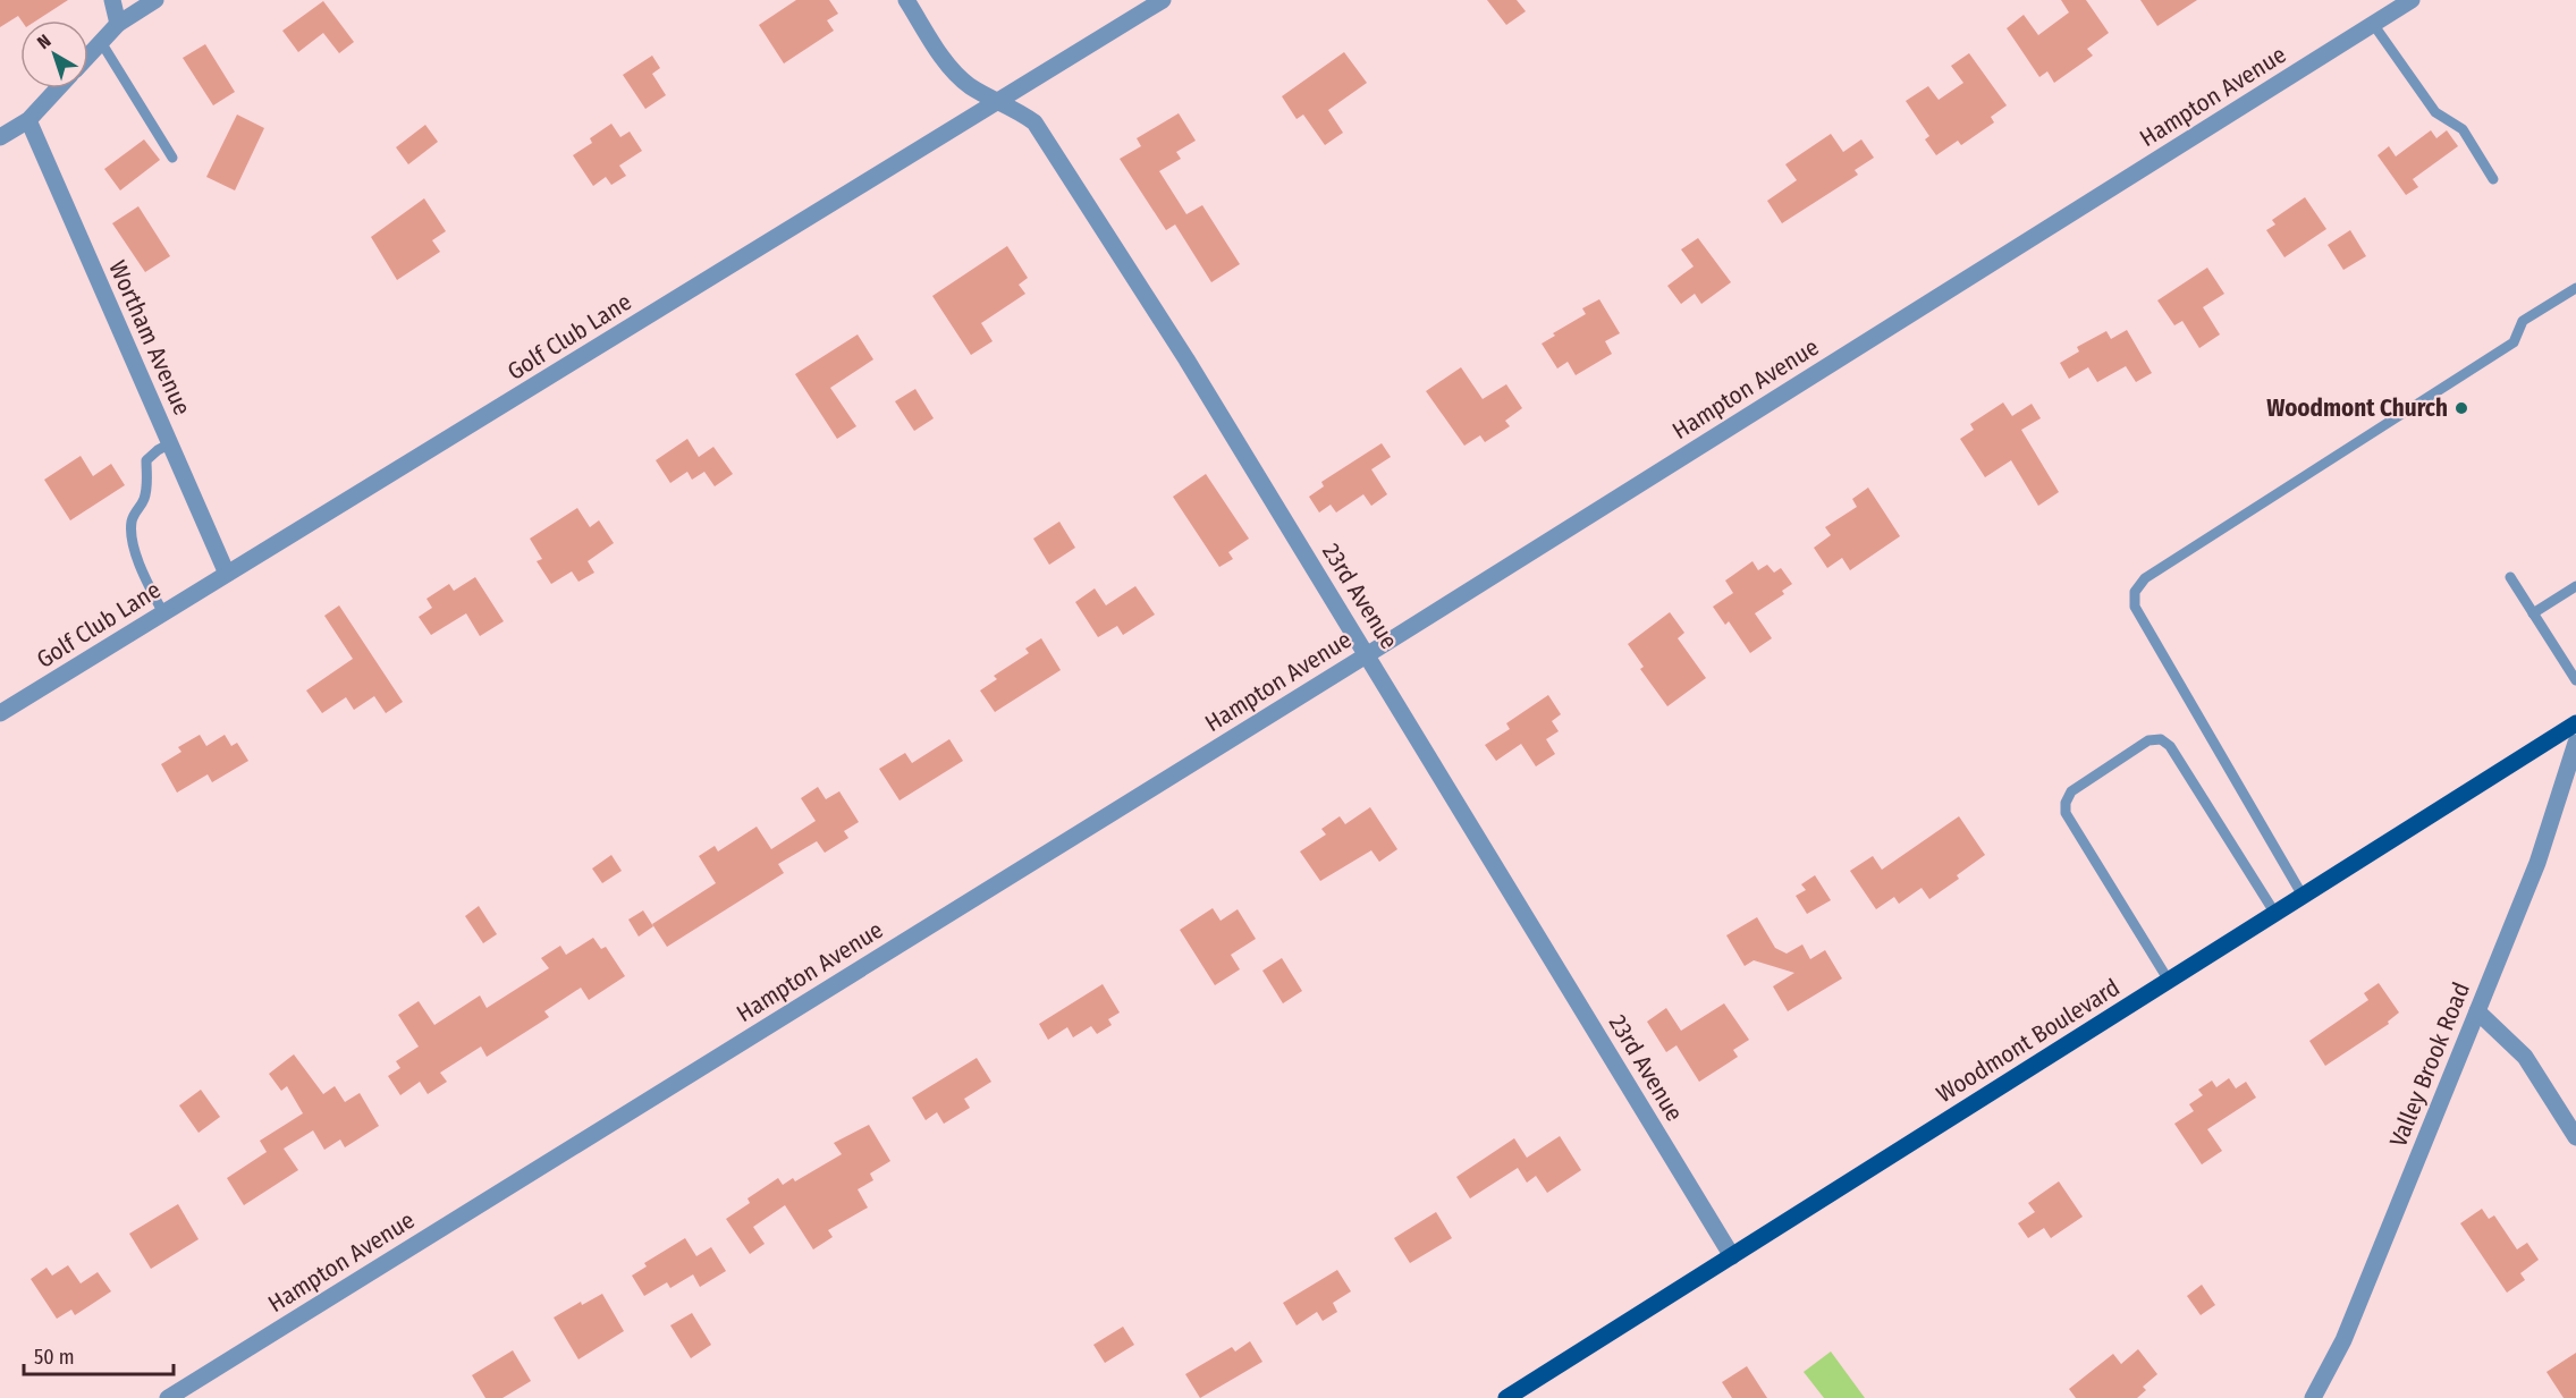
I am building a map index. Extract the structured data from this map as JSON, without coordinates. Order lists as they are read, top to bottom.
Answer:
{
  "streets": {
    "main road": ["Woodmont Boulevard"],
    "street": [
      "Hampton Avenue",
      "Golf Club Lane",
      "Wortham Avenue",
      "23rd Avenue",
      "Valley Brook Road"
    ]
  },
  "crossings": [
    ["Hampton Avenue", "23rd Avenue"],
    ["Golf Club Lane", "Wortham Avenue"],
    ["Golf Club Lane", "23rd Avenue"],
    ["23rd Avenue", "Woodmont Boulevard"]
  ],
  "places": ["Woodmont Church"],
  "scale_bar": "50 m",
  "north": "top left"
}
